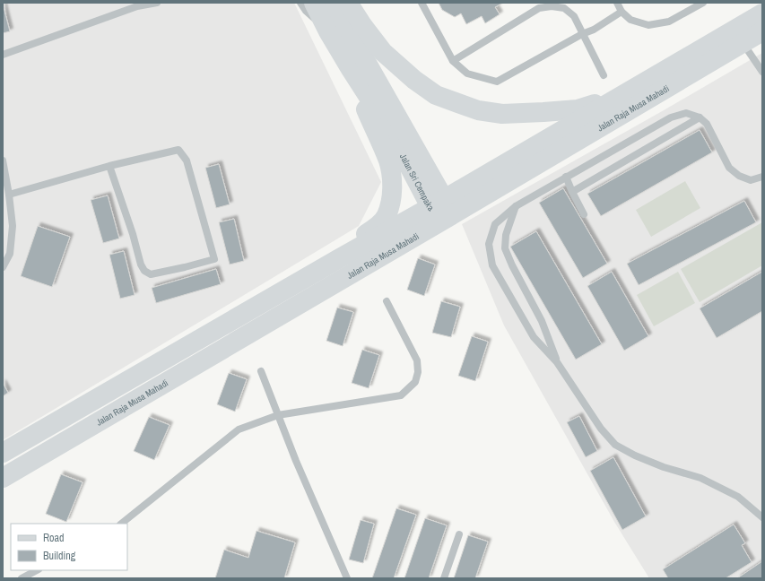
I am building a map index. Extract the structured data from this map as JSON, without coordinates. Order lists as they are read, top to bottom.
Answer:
{
  "streets": {
    "main road": ["Jalan Raja Musa Mahadi", "Jalan Sri Cempaka"]
  },
  "crossings": [
    ["Jalan Raja Musa Mahadi", "Jalan Sri Cempaka"]
  ],
  "legend": ["Road", "Building"]
}
